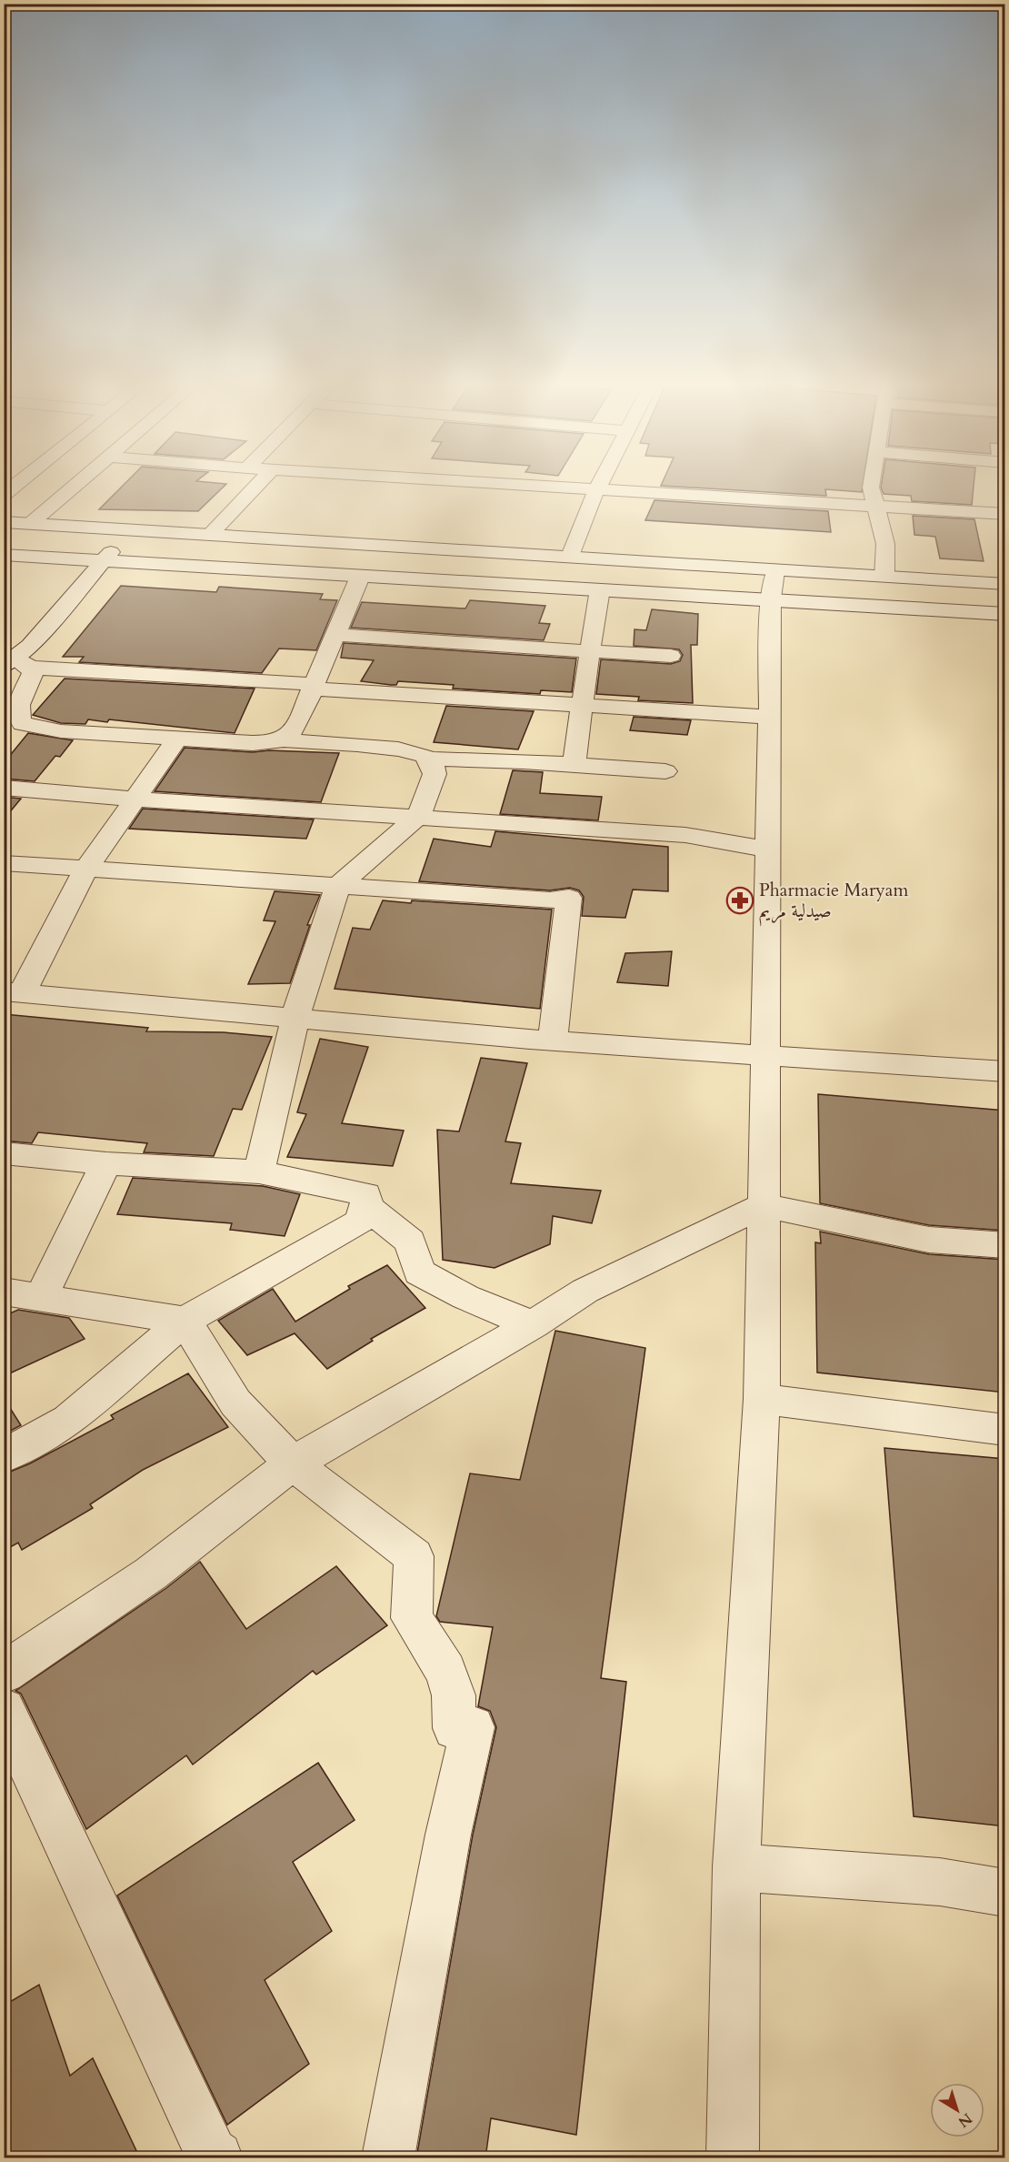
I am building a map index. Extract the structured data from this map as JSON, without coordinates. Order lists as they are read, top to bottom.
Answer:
{
  "places": {
    "pharmacy": ["Pharmacie Maryam صيدلية مريم"]
  },
  "north": "bottom right"
}
